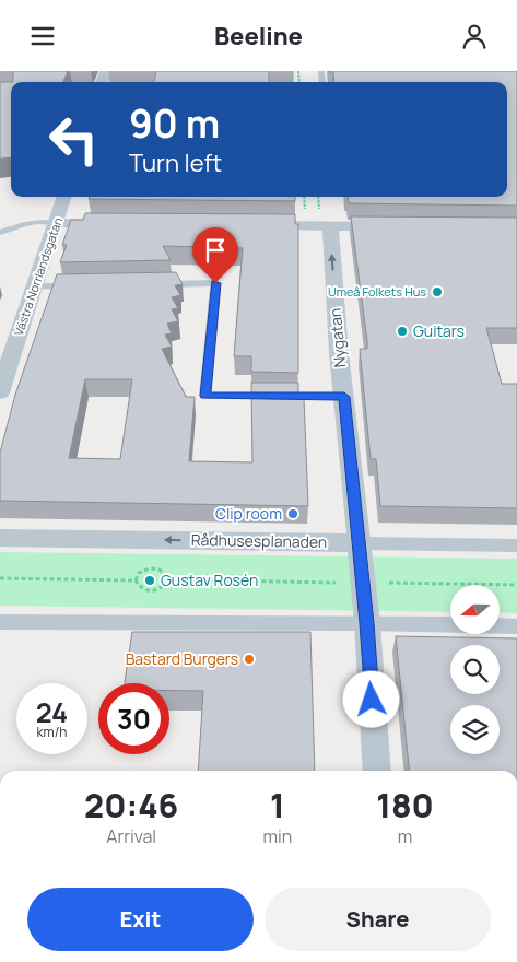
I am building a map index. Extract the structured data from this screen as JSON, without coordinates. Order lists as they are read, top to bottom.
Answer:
{
  "streets": {
    "street": ["Västra Norrlandsgatan", "Nygatan", "Rådhusesplanaden"]
  },
  "crossings": [
    ["Nygatan", "Rådhusesplanaden"]
  ],
  "places": [
    "Umeå Folkets Hus",
    "Guitars",
    "Clip room",
    "Gustav Rosén",
    "Bastard Burgers"
  ],
  "north": "left",
  "page": {
    "header": "Beeline",
    "turn": ["90 m", "Turn left"],
    "speed": "24 km/h",
    "limit": "30",
    "eta": [
      "20:46",
      "Arrival",
      "1",
      "min",
      "180",
      "m"
    ],
    "buttons": ["Exit", "Share"]
  }
}
